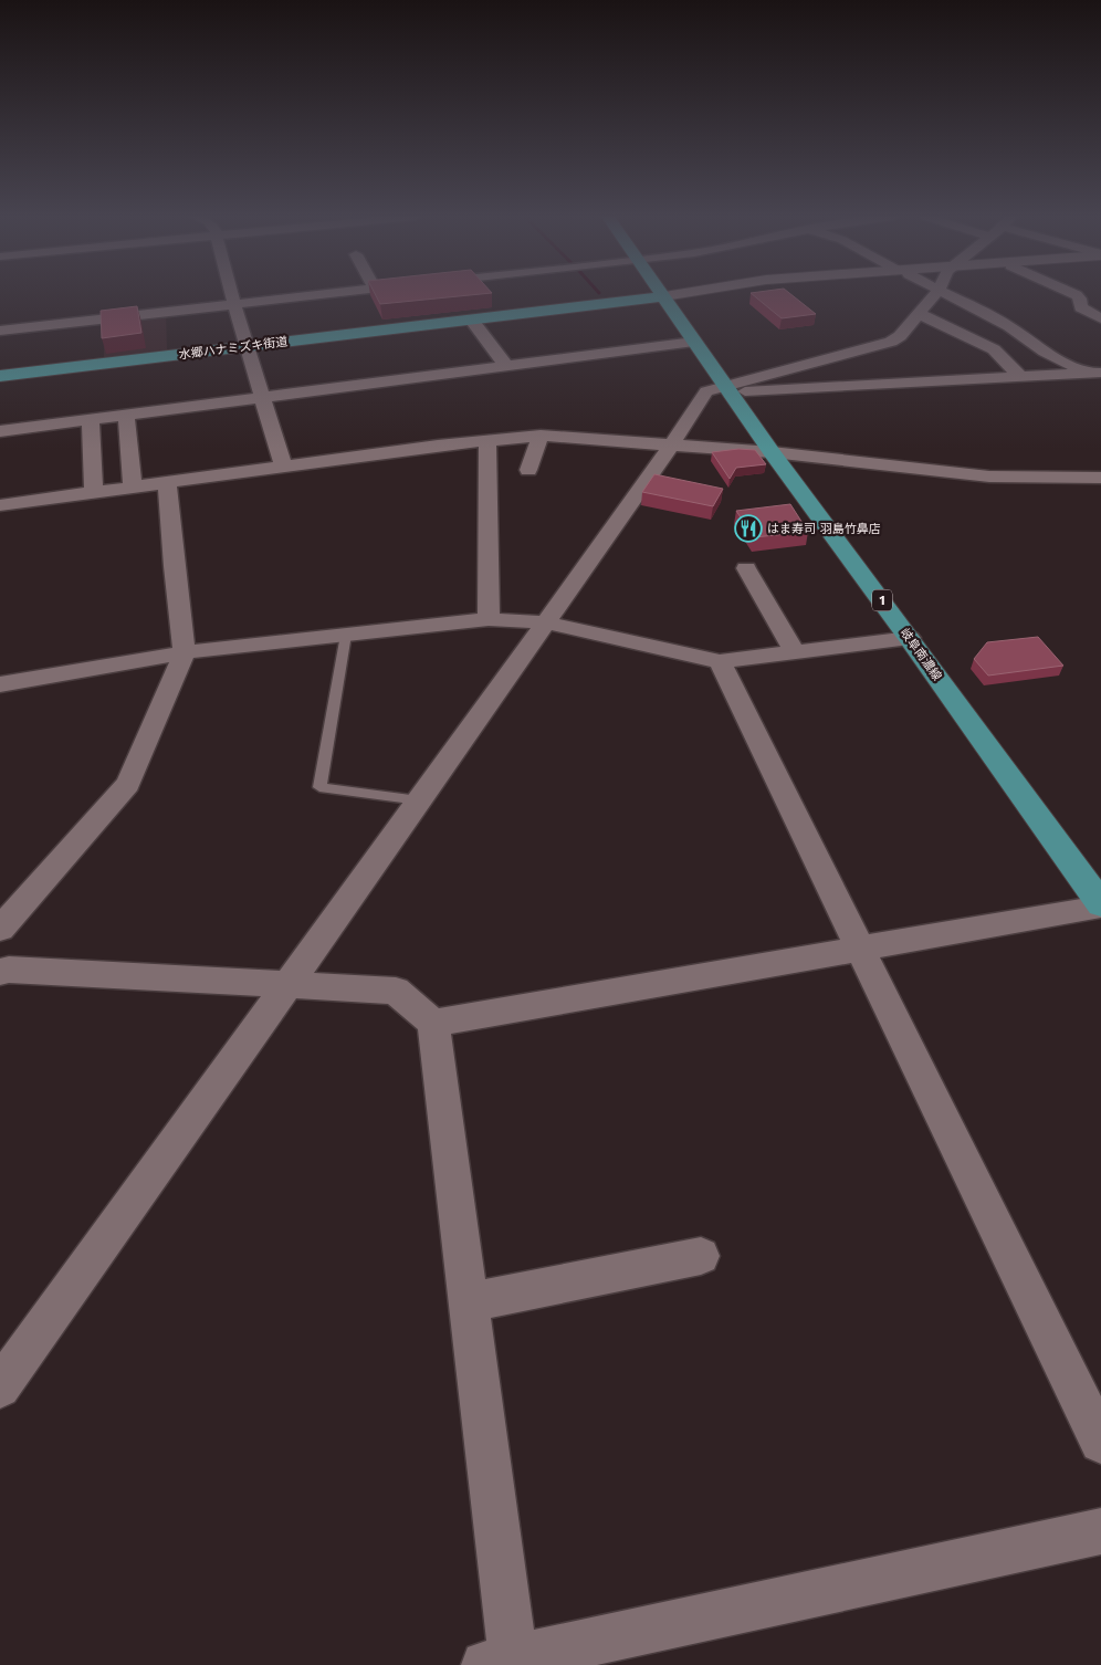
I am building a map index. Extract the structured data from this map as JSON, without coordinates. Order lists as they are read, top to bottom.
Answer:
{
  "streets": {
    "main road": ["水郷ハナミズキ街道", "1", "岐阜南濃線"]
  },
  "crossings": [
    ["水郷ハナミズキ街道", "岐阜南濃線"]
  ],
  "places": {
    "restaurant": ["はま寿司 羽島竹鼻店"]
  }
}
